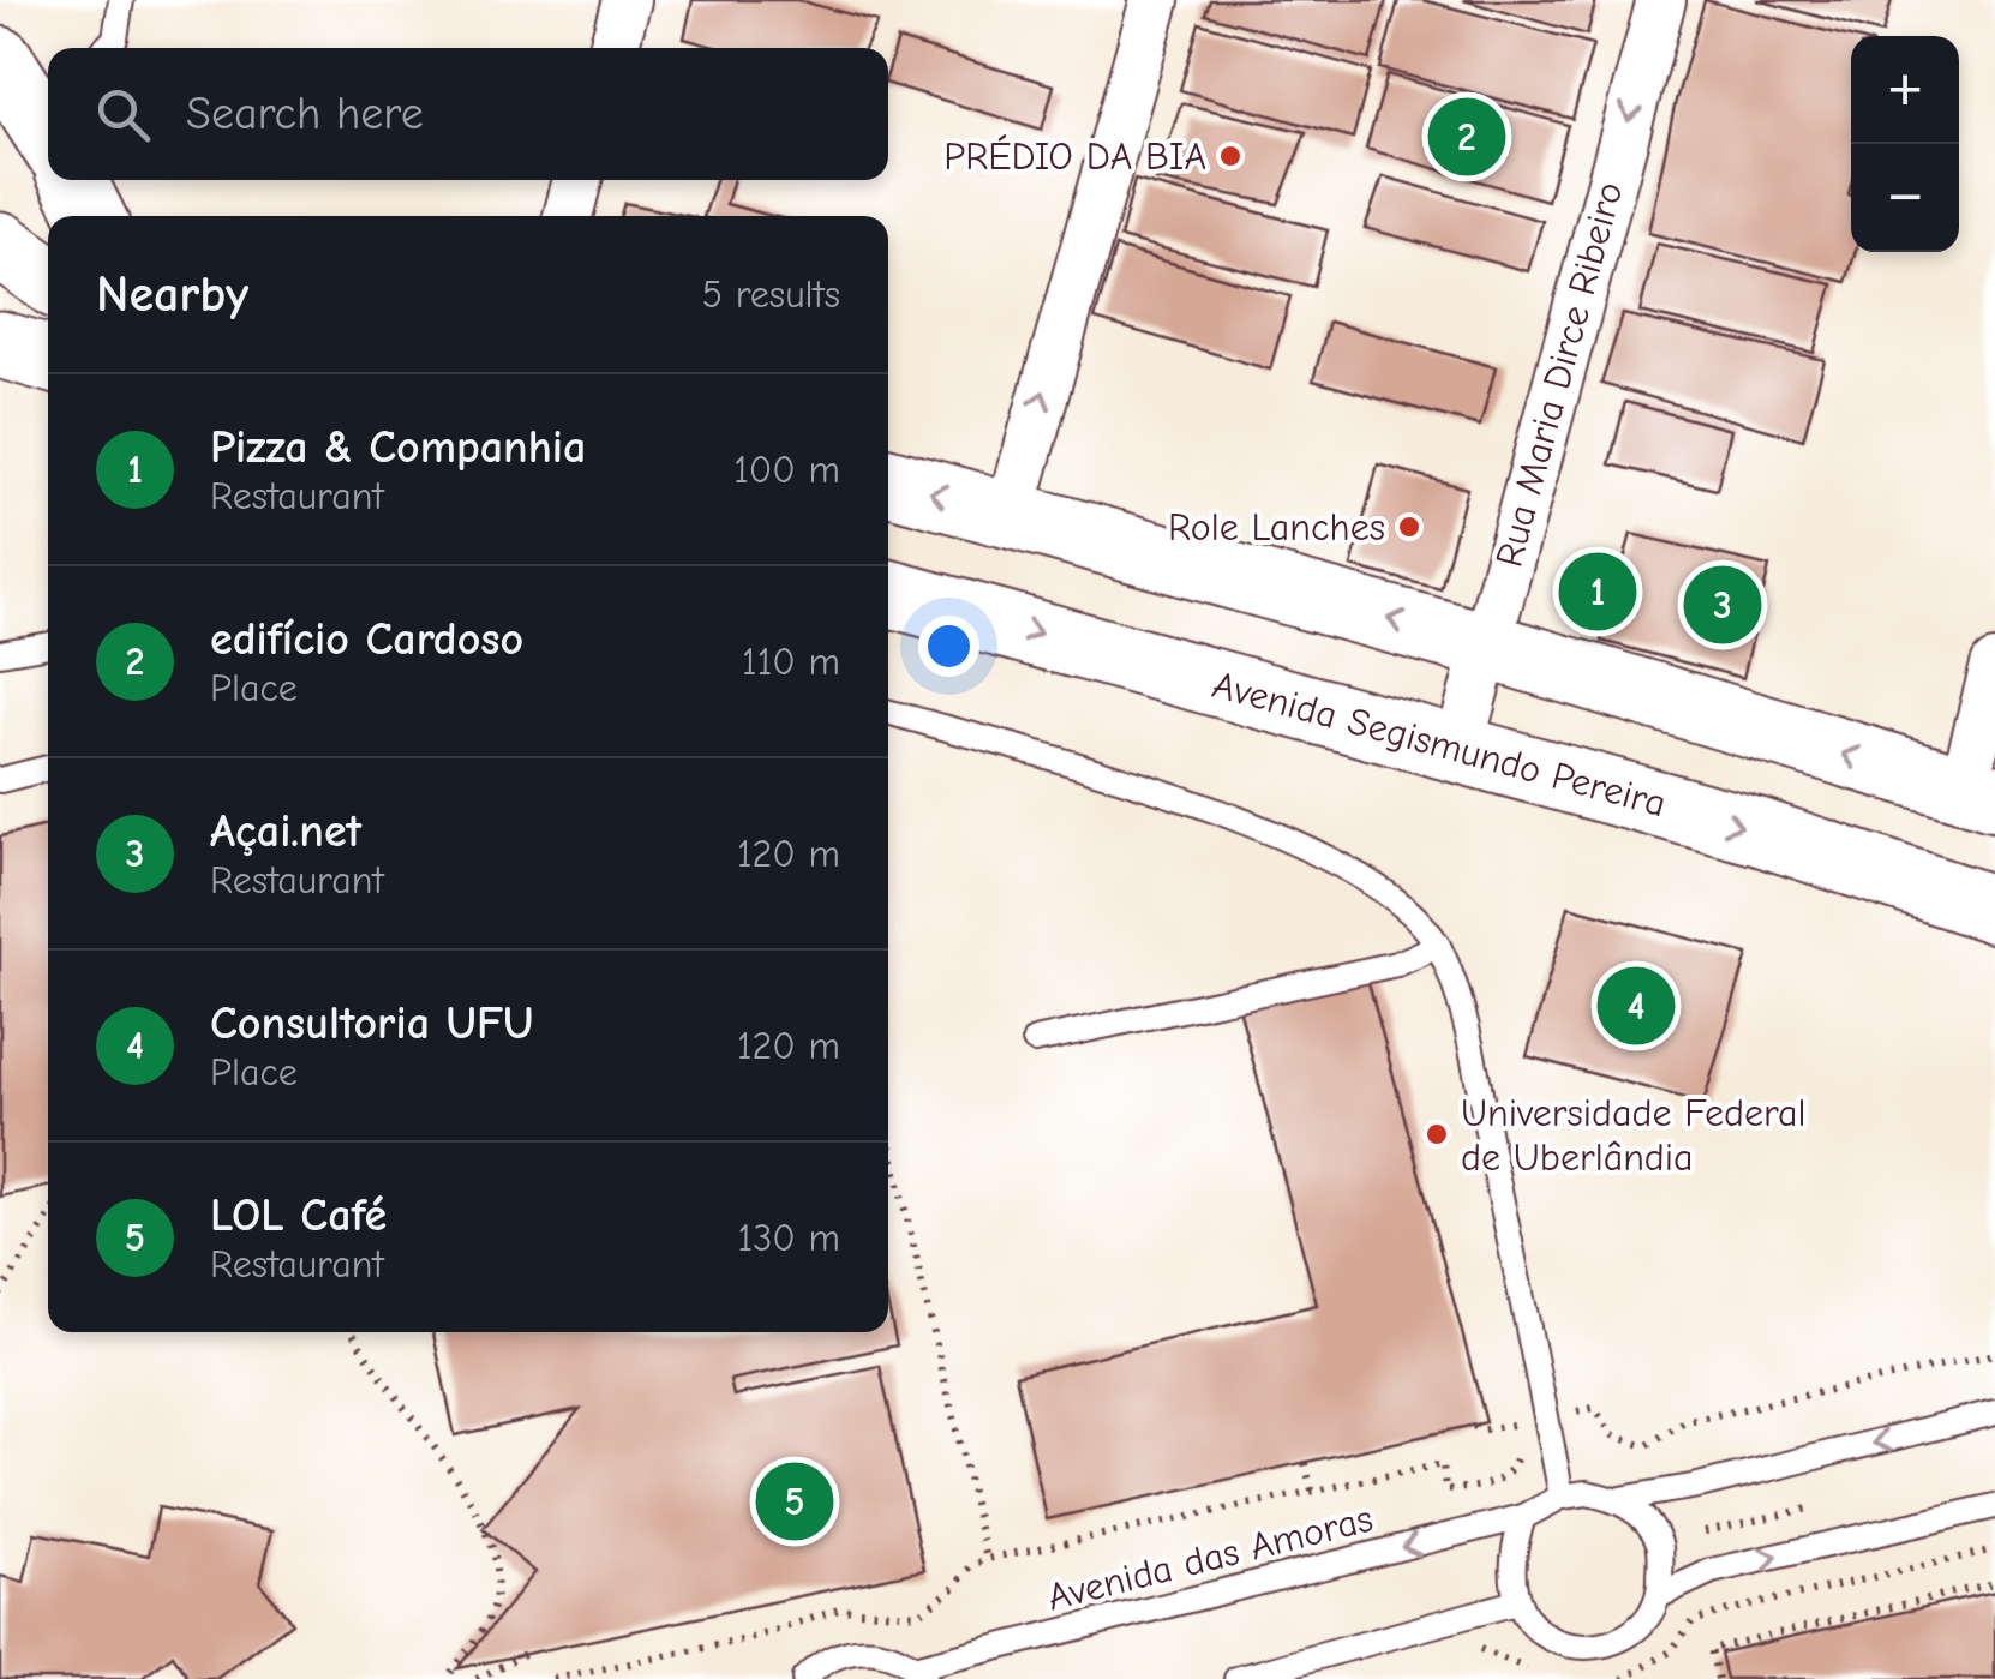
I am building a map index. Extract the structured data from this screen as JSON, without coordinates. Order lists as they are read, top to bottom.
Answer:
{
  "streets": {
    "main road": ["Avenida Segismundo Pereira"],
    "street": ["Rua Maria Dirce Ribeiro"],
    "lane": ["Avenida das Amoras"]
  },
  "crossings": [
    ["Rua Maria Dirce Ribeiro", "Avenida Segismundo Pereira"]
  ],
  "one_way": ["Rua Maria Dirce Ribeiro"],
  "places": ["PRÉDIO DA BIA", "Role Lanches", "Universidade Federal de Uberlândia"],
  "page": {
    "map_buttons": ["+", "−"],
    "search": "Search here",
    "pins": [
      "2",
      "1",
      "3",
      "4",
      "5"
    ],
    "heading": ["Nearby", "5 results"],
    "list": [
      {
        "mark": "1",
        "name": "Pizza & Companhia",
        "note": "Restaurant",
        "value": "100 m"
      },
      {
        "mark": "2",
        "name": "edifício Cardoso",
        "note": "Place",
        "value": "110 m"
      },
      {
        "mark": "3",
        "name": "Açai.net",
        "note": "Restaurant",
        "value": "120 m"
      },
      {
        "mark": "4",
        "name": "Consultoria UFU",
        "note": "Place",
        "value": "120 m"
      },
      {
        "mark": "5",
        "name": "LOL Café",
        "note": "Restaurant",
        "value": "130 m"
      }
    ]
  }
}
